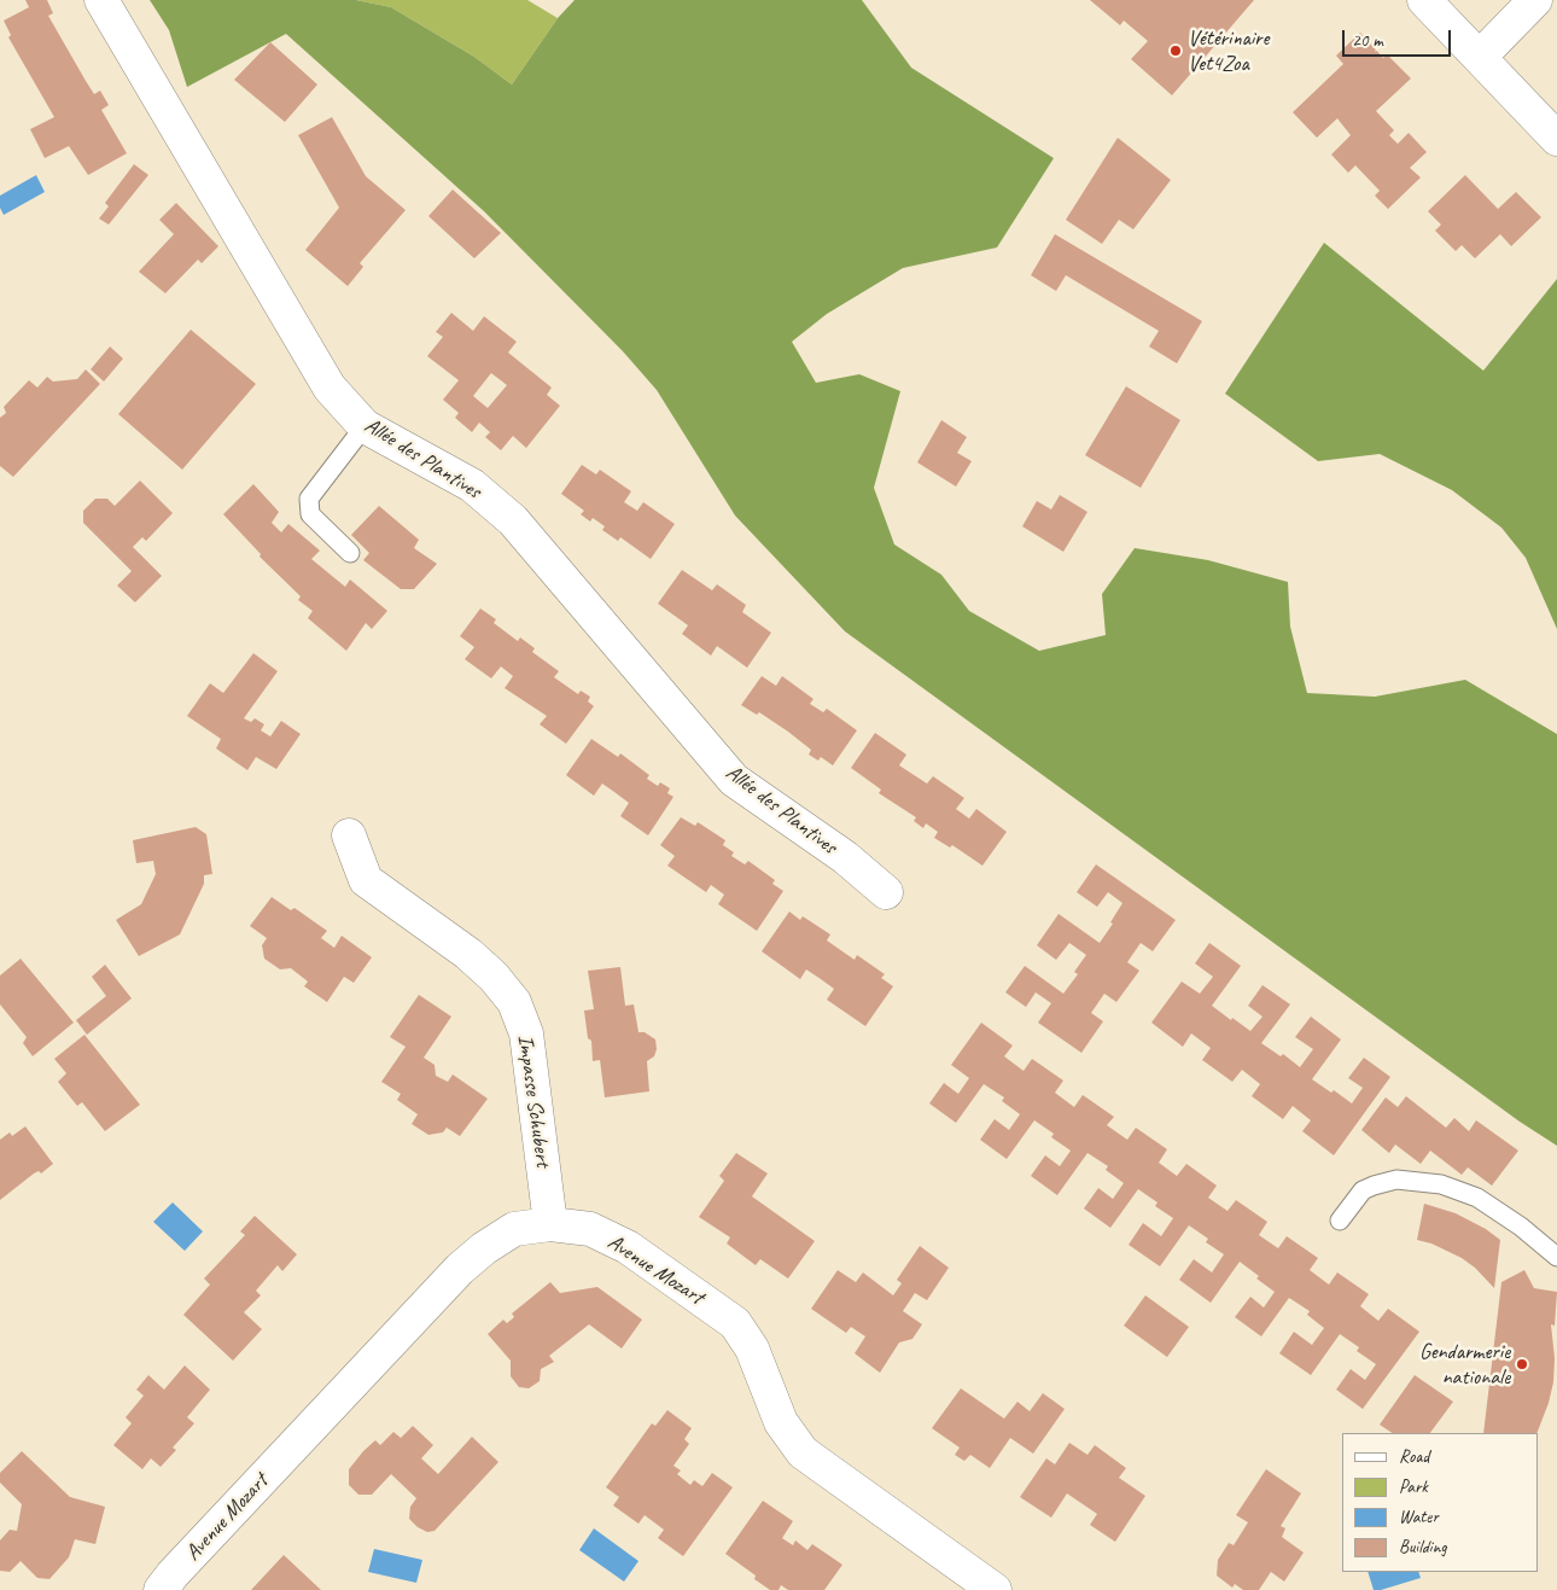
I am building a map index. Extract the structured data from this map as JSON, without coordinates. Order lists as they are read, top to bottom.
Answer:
{
  "streets": {
    "street": ["Allée des Plantives", "Impasse Schubert", "Avenue Mozart"]
  },
  "crossings": [
    ["Impasse Schubert", "Avenue Mozart"]
  ],
  "places": ["Vétérinaire Vet4Zoa", "Gendarmerie nationale"],
  "legend": [
    "Road",
    "Park",
    "Water",
    "Building"
  ],
  "scale_bar": "20 m"
}
